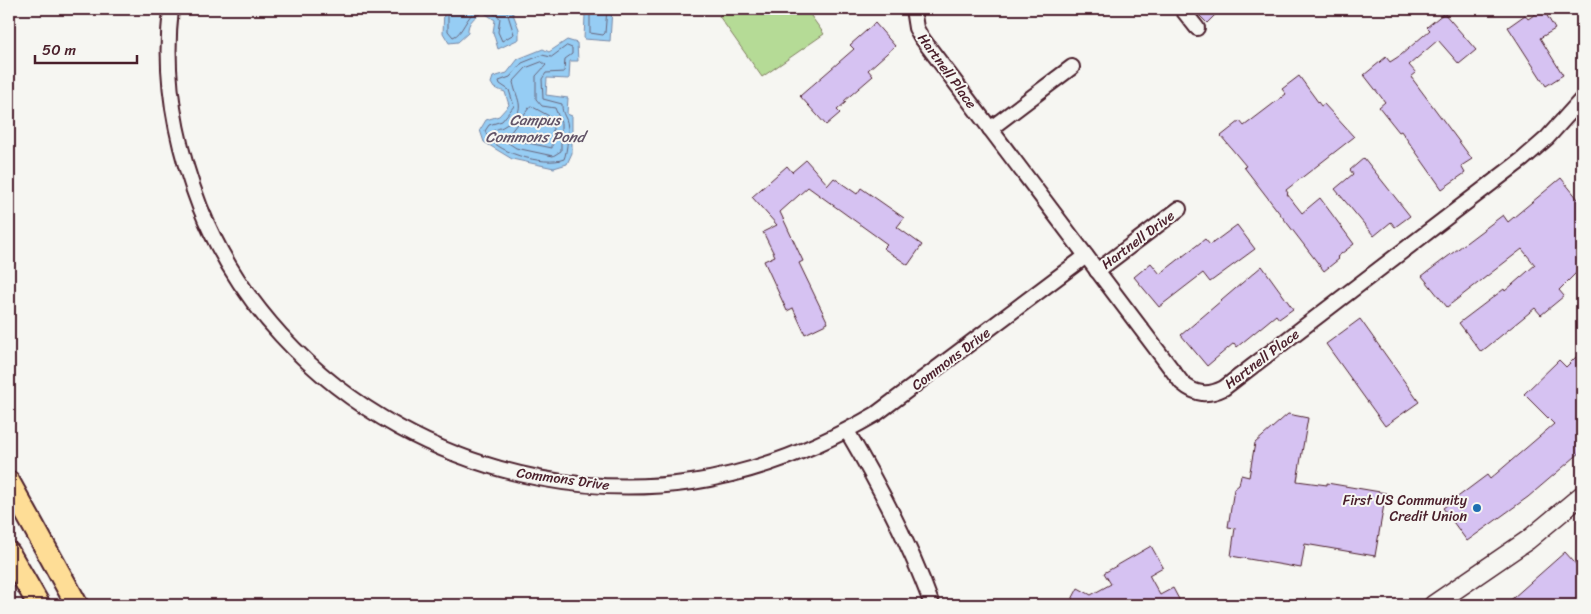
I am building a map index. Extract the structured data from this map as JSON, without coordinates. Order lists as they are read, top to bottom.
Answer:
{
  "streets": {
    "street": ["Hartnell Place", "Hartnell Drive", "Commons Drive"]
  },
  "crossings": [
    ["Hartnell Place", "Hartnell Drive"],
    ["Hartnell Place", "Commons Drive"]
  ],
  "water": ["Campus Commons Pond"],
  "places": ["First US Community Credit Union"],
  "scale_bar": "50 m"
}
